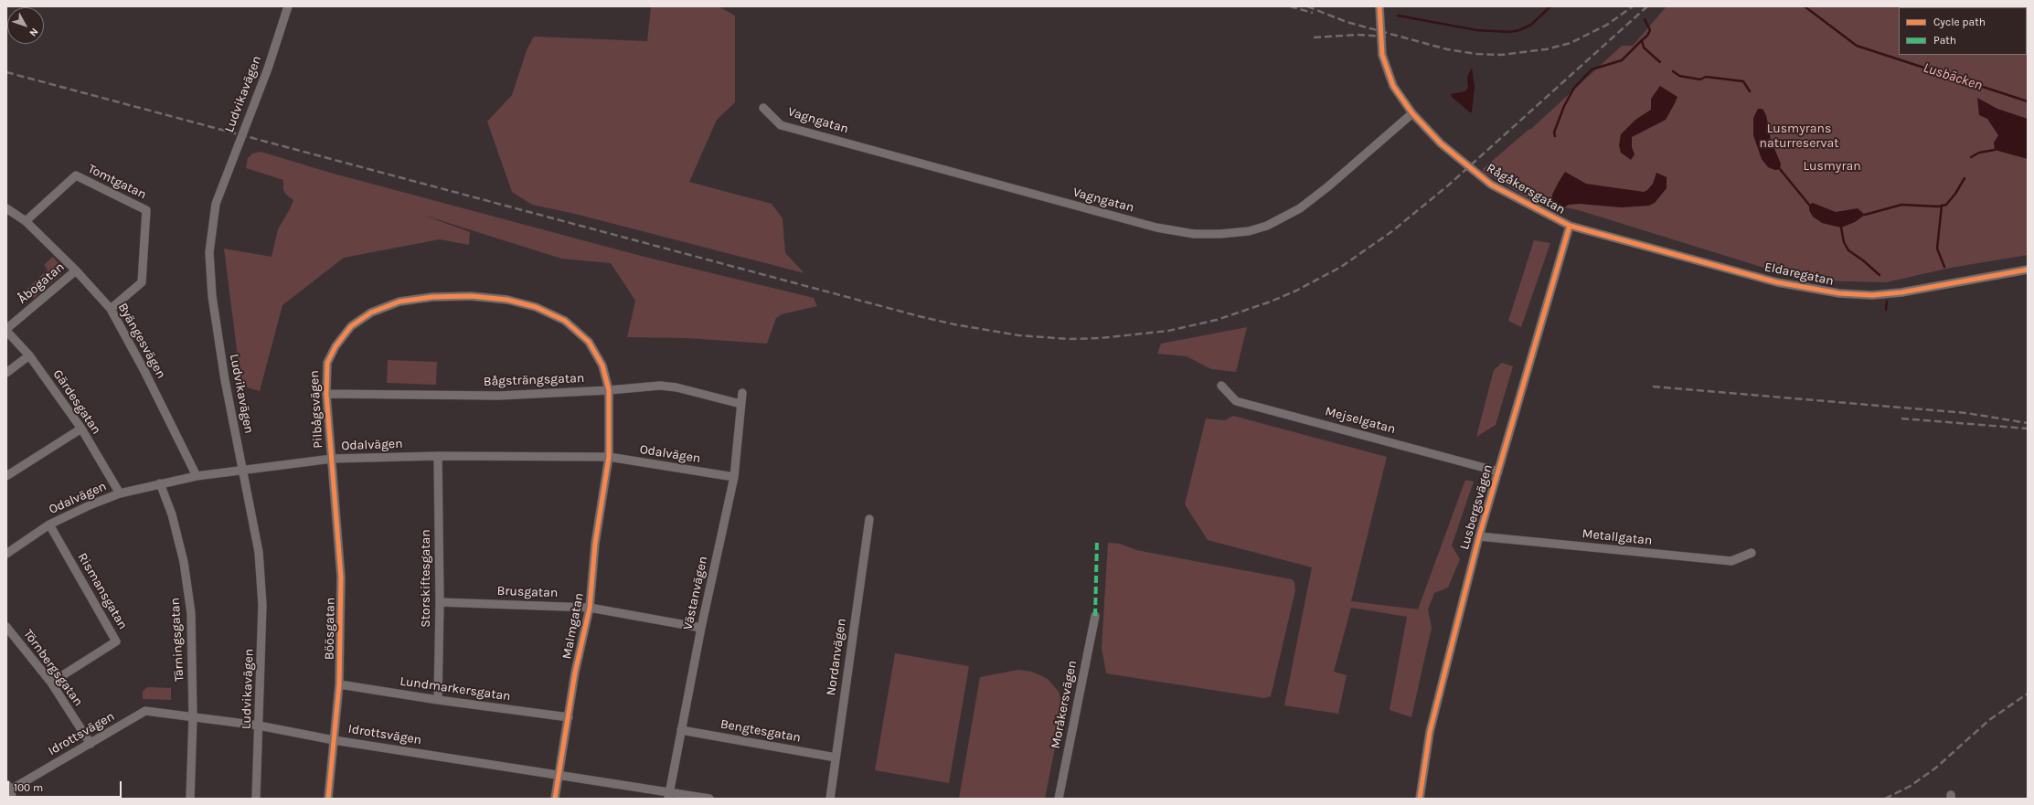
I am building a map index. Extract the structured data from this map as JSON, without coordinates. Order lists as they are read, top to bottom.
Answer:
{
  "streets": {
    "street": [
      "Ludvikavägen",
      "Vagngatan",
      "Tomtgatan",
      "Rågåkersgatan",
      "Eldaregatan",
      "Åbogatan",
      "Byängesvägen",
      "Bågsträngsgatan",
      "Gärdesgatan",
      "Pilbågsvägen",
      "Mejselgatan",
      "Odalvägen",
      "Lusbergsvägen",
      "Metallgatan",
      "Storskiftesgatan",
      "Rismansgatan",
      "Brusgatan",
      "Västanvägen",
      "Malmgatan",
      "Böösgatan",
      "Tärningsgatan",
      "Nordanvägen",
      "Törnbergsgatan",
      "Lundmarkersgatan",
      "Moråkersvägen",
      "Bengtesgatan",
      "Idrottsvägen"
    ]
  },
  "crossings": [
    ["Ludvikavägen", "Odalvägen"],
    ["Ludvikavägen", "Idrottsvägen"],
    ["Vagngatan", "Rågåkersgatan"],
    ["Tomtgatan", "Byängesvägen"],
    ["Rågåkersgatan", "Eldaregatan"],
    ["Rågåkersgatan", "Lusbergsvägen"],
    ["Eldaregatan", "Lusbergsvägen"],
    ["Åbogatan", "Byängesvägen"],
    ["Åbogatan", "Gärdesgatan"],
    ["Byängesvägen", "Odalvägen"],
    ["Bågsträngsgatan", "Pilbågsvägen"],
    ["Bågsträngsgatan", "Västanvägen"],
    ["Gärdesgatan", "Odalvägen"],
    ["Pilbågsvägen", "Odalvägen"],
    ["Pilbågsvägen", "Malmgatan"],
    ["Pilbågsvägen", "Böösgatan"],
    ["Mejselgatan", "Lusbergsvägen"],
    ["Odalvägen", "Storskiftesgatan"],
    ["Odalvägen", "Rismansgatan"],
    ["Odalvägen", "Västanvägen"],
    ["Odalvägen", "Malmgatan"],
    ["Odalvägen", "Böösgatan"],
    ["Odalvägen", "Tärningsgatan"],
    ["Lusbergsvägen", "Metallgatan"],
    ["Storskiftesgatan", "Brusgatan"],
    ["Storskiftesgatan", "Lundmarkersgatan"],
    ["Rismansgatan", "Törnbergsgatan"],
    ["Brusgatan", "Västanvägen"],
    ["Brusgatan", "Malmgatan"],
    ["Västanvägen", "Bengtesgatan"],
    ["Västanvägen", "Idrottsvägen"],
    ["Malmgatan", "Lundmarkersgatan"],
    ["Malmgatan", "Idrottsvägen"],
    ["Böösgatan", "Lundmarkersgatan"],
    ["Böösgatan", "Idrottsvägen"],
    ["Tärningsgatan", "Idrottsvägen"],
    ["Nordanvägen", "Bengtesgatan"],
    ["Törnbergsgatan", "Idrottsvägen"]
  ],
  "water": ["Lusbäcken"],
  "parks": ["Lusmyrans naturreservat", "Lusmyran"],
  "legend": ["Cycle path", "Path"],
  "scale_bar": "100 m",
  "north": "bottom right"
}
